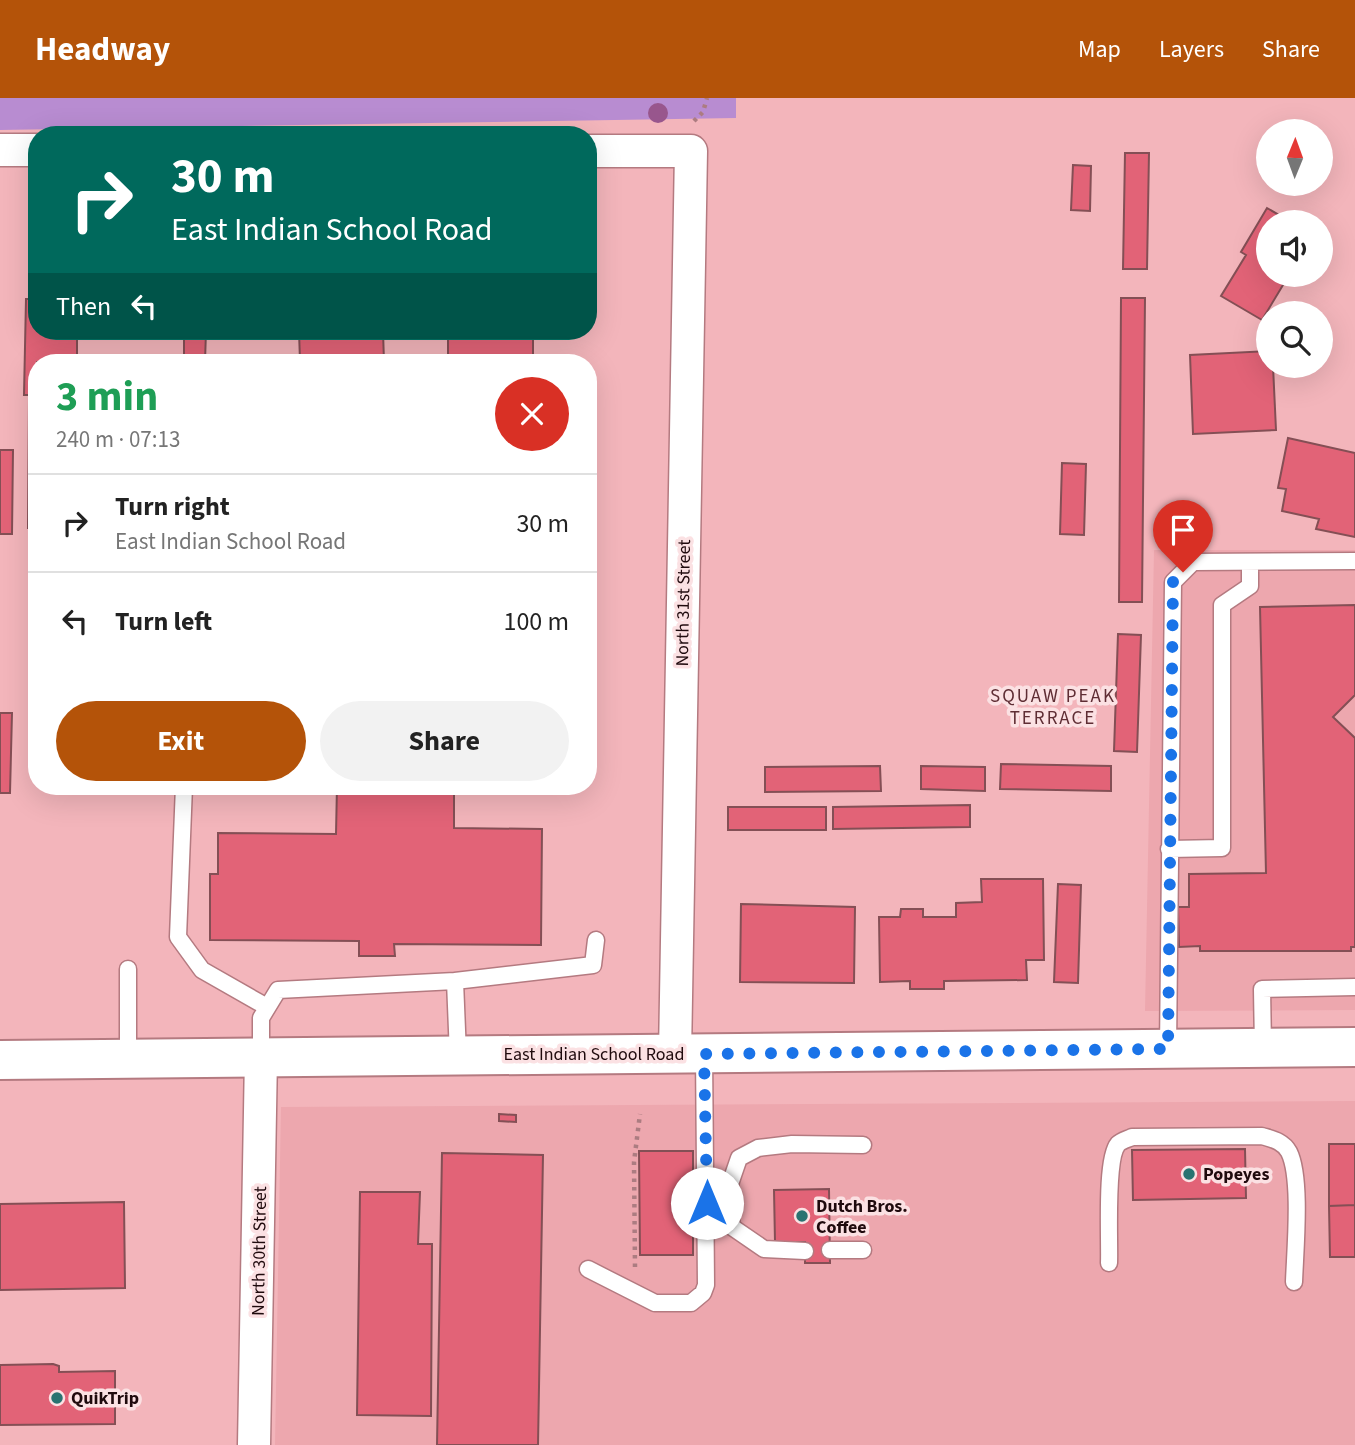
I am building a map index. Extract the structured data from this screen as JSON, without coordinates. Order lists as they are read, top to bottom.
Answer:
{
  "streets": {
    "main road": ["East Indian School Road"],
    "street": ["North 31st Street", "North 30th Street"]
  },
  "crossings": [
    ["North 31st Street", "East Indian School Road"],
    ["East Indian School Road", "North 30th Street"]
  ],
  "districts": ["SQUAW PEAK TERRACE"],
  "places": ["Popeyes", "Dutch Bros. Coffee", "QuikTrip"],
  "north": "top",
  "page": {
    "header": "Headway",
    "nav": ["Map", "Layers", "Share"],
    "turn": ["30 m", "East Indian School Road"],
    "then": "Then",
    "heading": ["3 min", "240 m · 07:13"],
    "list": [
      {
        "name": "Turn right",
        "note": "East Indian School Road",
        "value": "30 m"
      },
      {
        "name": "Turn left",
        "value": "100 m"
      }
    ],
    "buttons": ["Exit", "Share"]
  }
}
